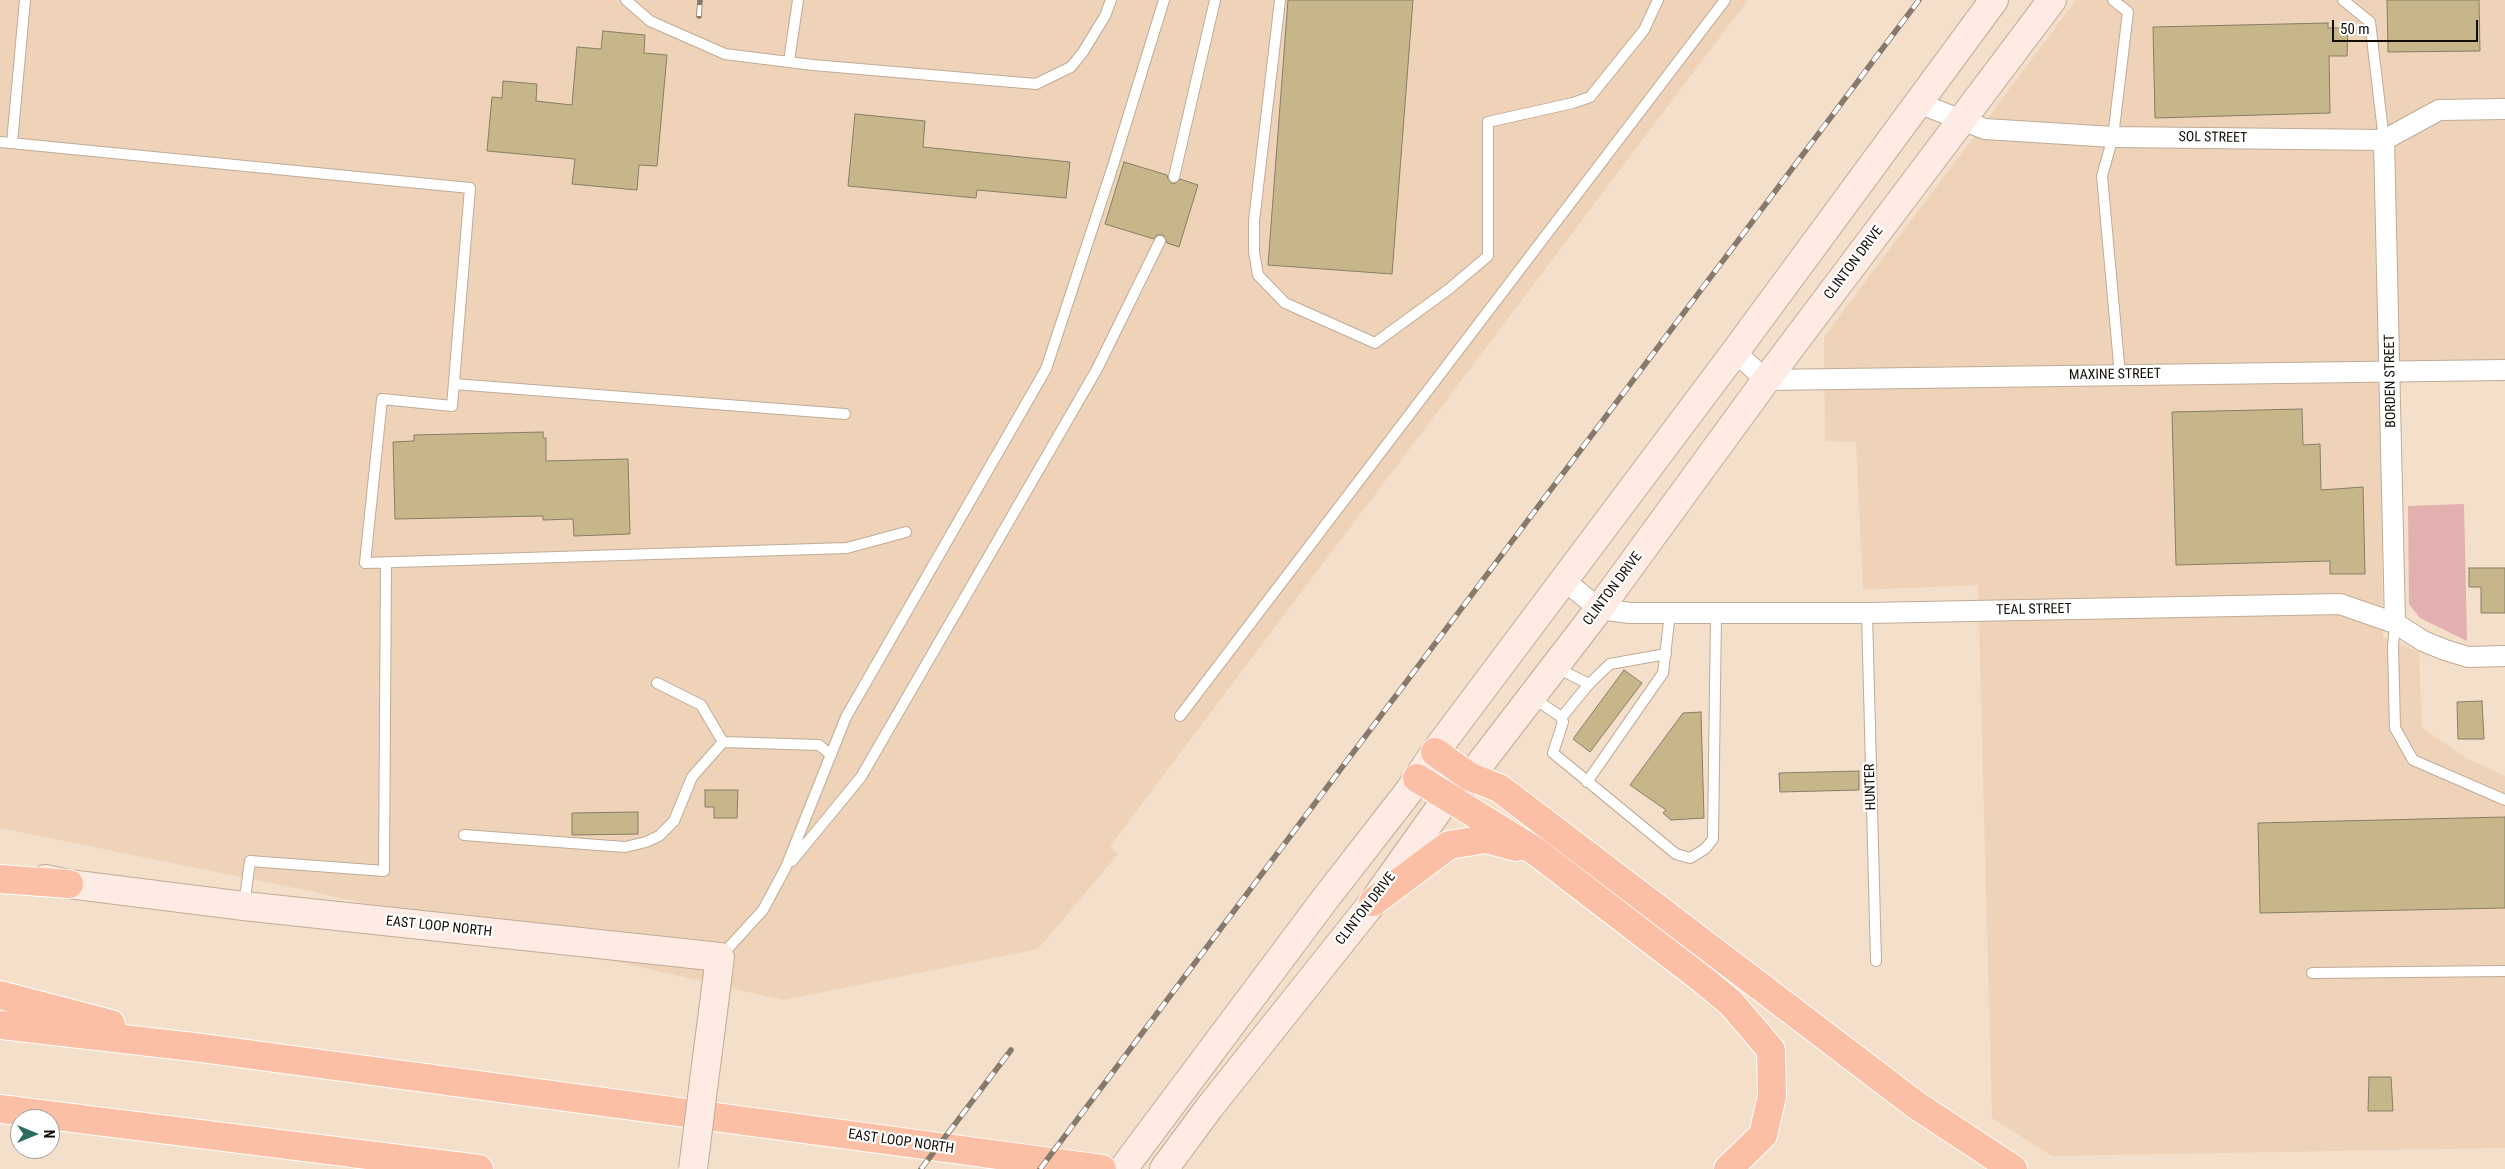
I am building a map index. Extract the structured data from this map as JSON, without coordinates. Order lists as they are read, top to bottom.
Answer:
{
  "streets": {
    "highway": ["EAST LOOP NORTH"],
    "main road": ["CLINTON DRIVE"],
    "street": [
      "SOL STREET",
      "MAXINE STREET",
      "BORDEN STREET",
      "TEAL STREET"
    ],
    "lane": ["HUNTER"]
  },
  "crossings": [
    ["SOL STREET", "CLINTON DRIVE"],
    ["SOL STREET", "BORDEN STREET"],
    ["CLINTON DRIVE", "MAXINE STREET"],
    ["CLINTON DRIVE", "TEAL STREET"],
    ["MAXINE STREET", "BORDEN STREET"],
    ["BORDEN STREET", "TEAL STREET"],
    ["TEAL STREET", "HUNTER"]
  ],
  "scale_bar": "50 m",
  "north": "right"
}
